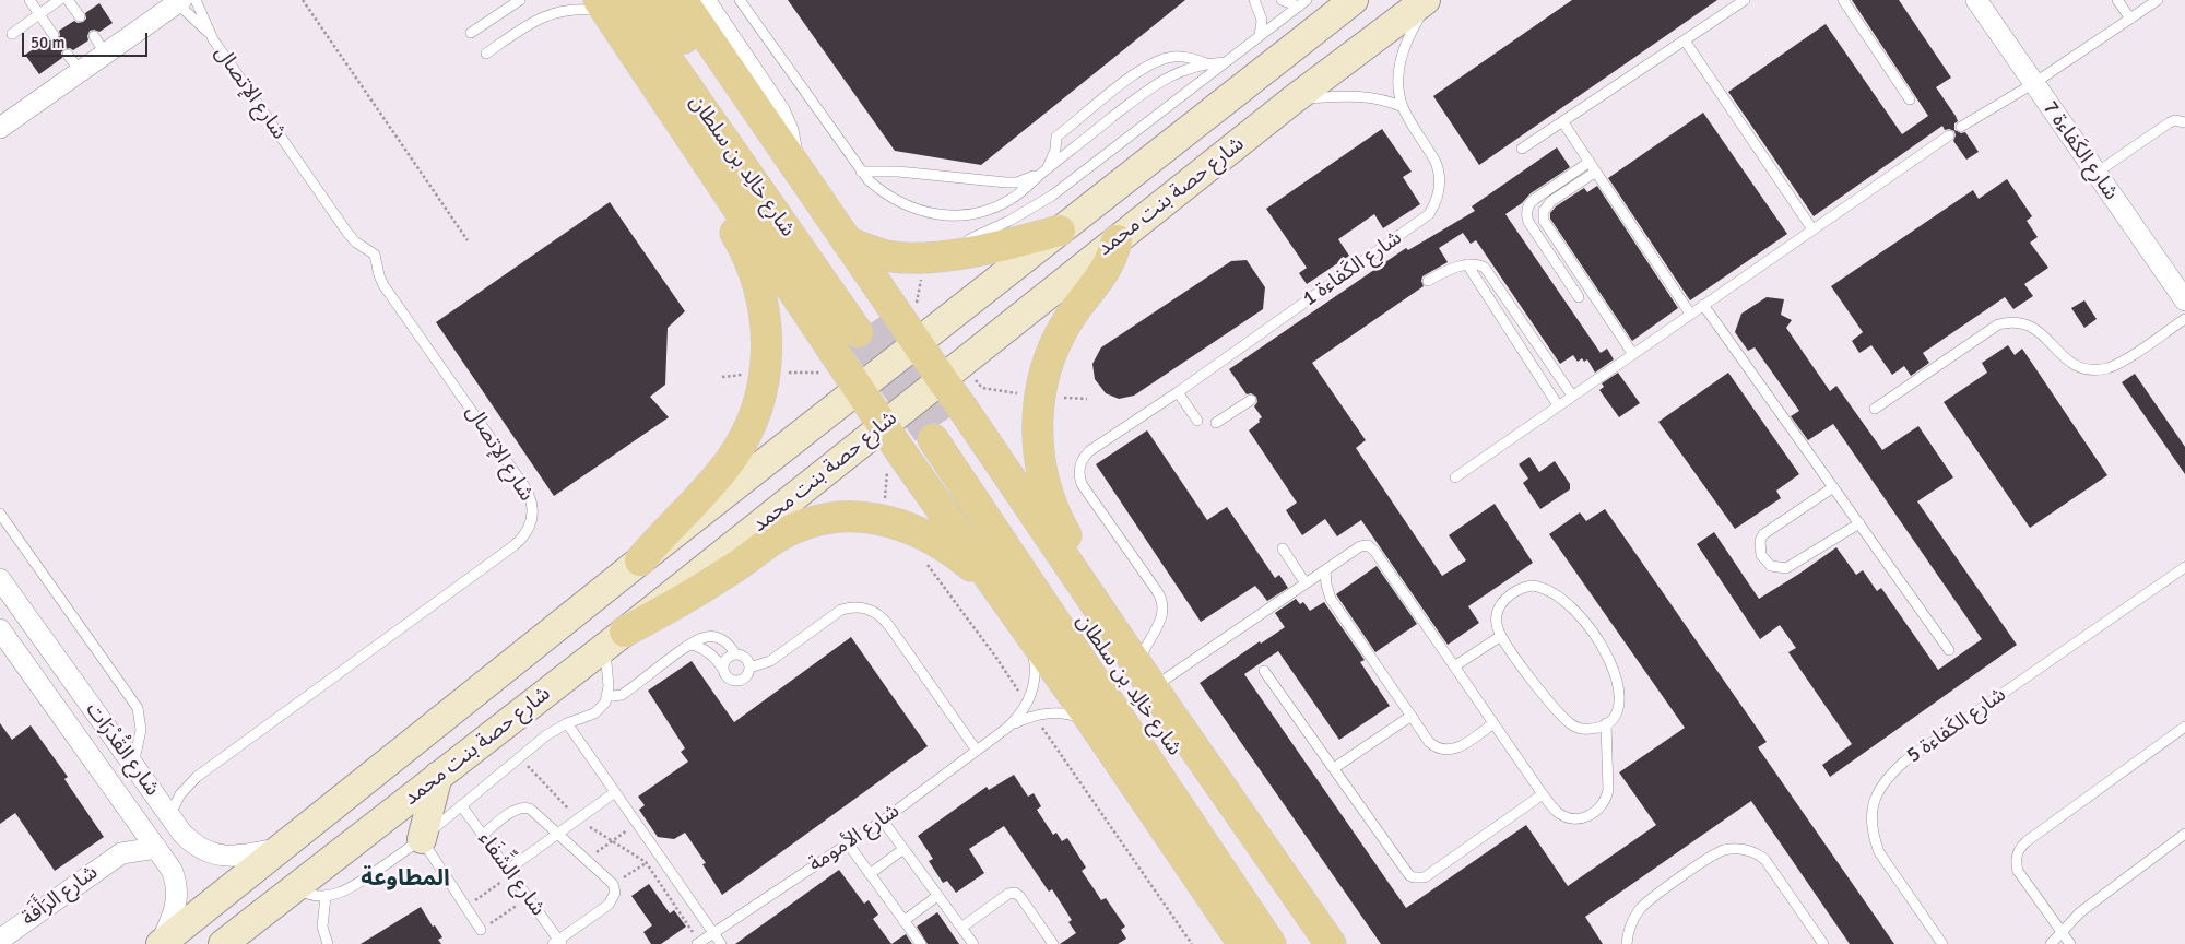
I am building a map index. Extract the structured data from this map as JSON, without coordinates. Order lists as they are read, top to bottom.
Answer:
{
  "streets": {
    "main road": ["شارع خالِد بن سلطان", "شارع حصة بنت محمد"],
    "street": ["شارع الكَفاءة 7", "شارع القُدْرَات", "شارع الرَأَفَة"],
    "lane": [
      "شارع الإتصال",
      "شارع الكَفاءة 1",
      "شارع الكَفاءة 5",
      "شارع الأمومة",
      "شارع الشِّفَاء"
    ]
  },
  "crossings": [
    ["شارع الإتصال", "شارع القُدْرَات"],
    ["شارع حصة بنت محمد", "شارع الكَفاءة 1"],
    ["شارع حصة بنت محمد", "شارع القُدْرَات"],
    ["شارع القُدْرَات", "شارع الرَأَفَة"]
  ],
  "districts": ["المطاوعة"],
  "scale_bar": "50 m"
}
